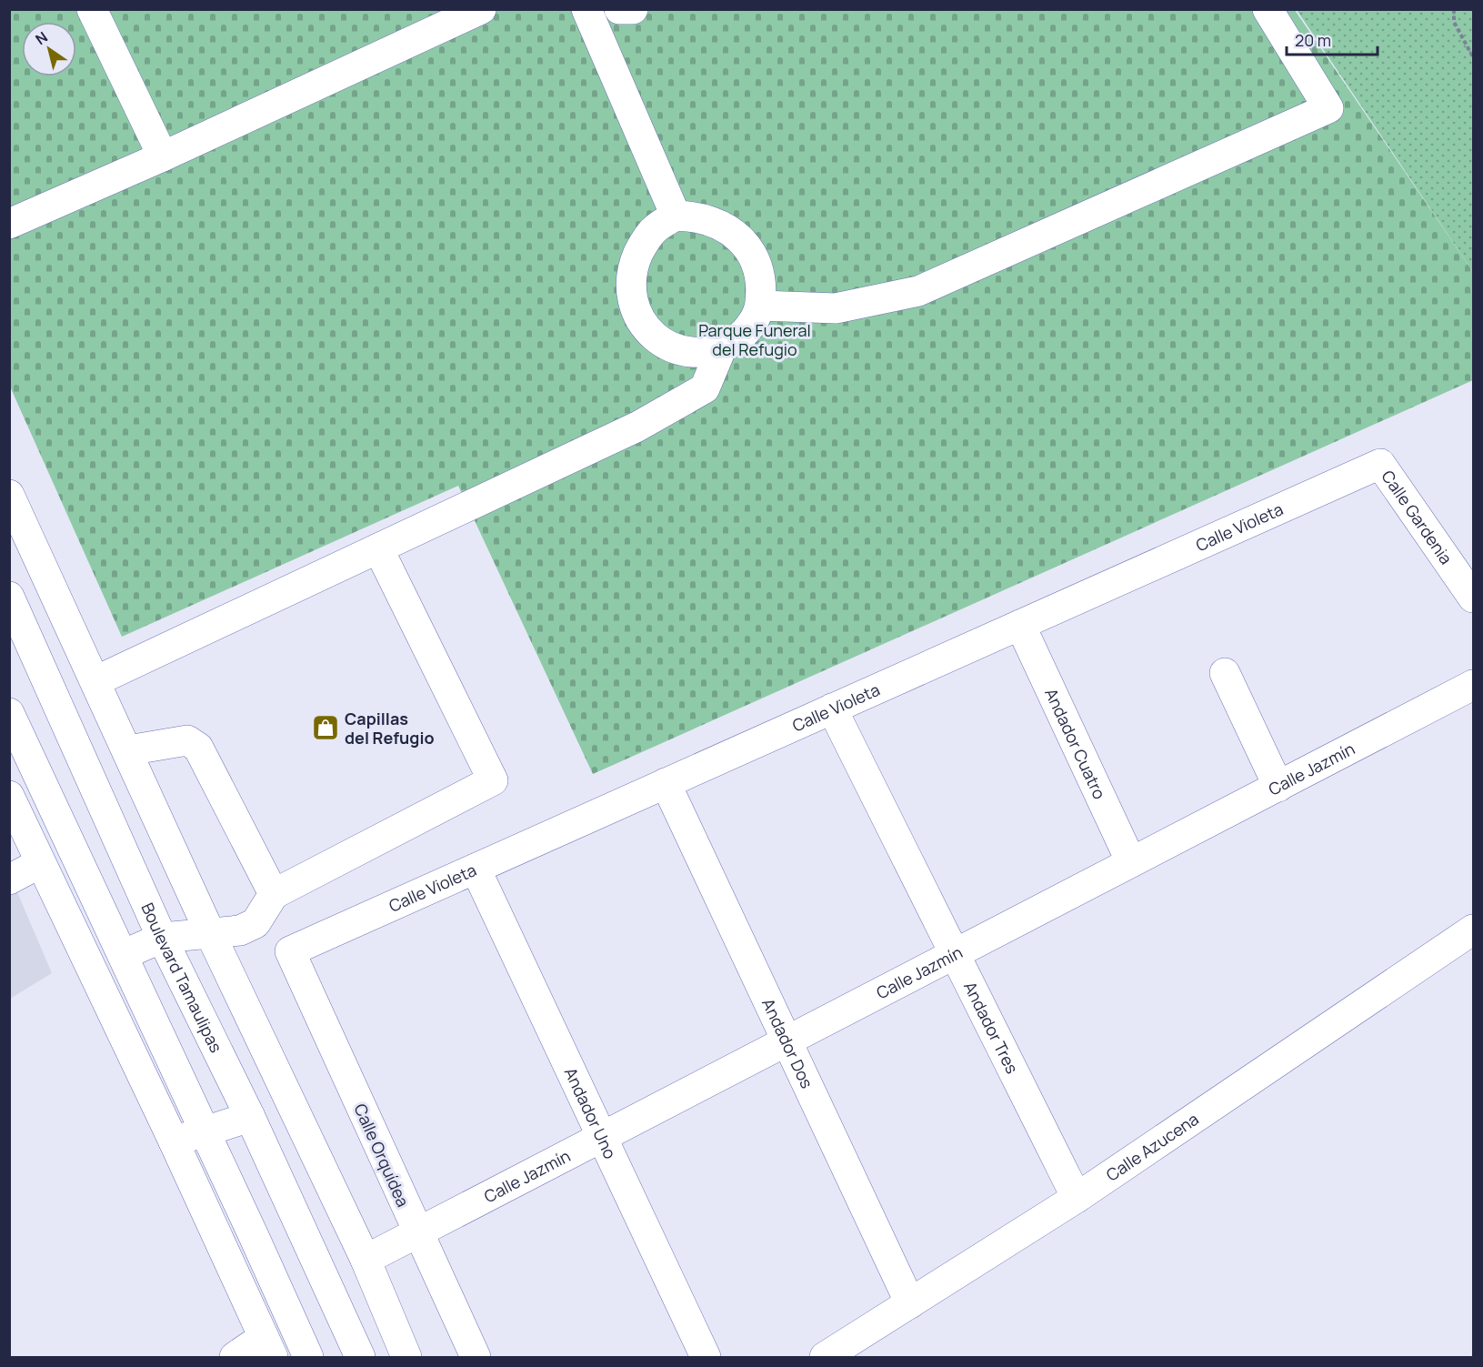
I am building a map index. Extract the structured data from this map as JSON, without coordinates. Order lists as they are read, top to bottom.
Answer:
{
  "streets": {
    "street": [
      "Calle Gardenia",
      "Calle Violeta",
      "Andador Cuatro",
      "Calle Jazmín",
      "Boulevard Tamaulipas",
      "Andador Tres",
      "Andador Dos",
      "Andador Uno",
      "Calle Azucena",
      "Calle Orquídea"
    ]
  },
  "crossings": [
    ["Calle Gardenia", "Calle Violeta"],
    ["Calle Violeta", "Andador Cuatro"],
    ["Calle Violeta", "Andador Tres"],
    ["Calle Violeta", "Andador Dos"],
    ["Calle Violeta", "Andador Uno"],
    ["Calle Violeta", "Calle Orquídea"],
    ["Andador Cuatro", "Calle Jazmín"],
    ["Calle Jazmín", "Andador Tres"],
    ["Calle Jazmín", "Andador Dos"],
    ["Calle Jazmín", "Andador Uno"],
    ["Calle Jazmín", "Calle Orquídea"],
    ["Andador Tres", "Calle Azucena"],
    ["Andador Dos", "Calle Azucena"]
  ],
  "parks": ["Parque Funeral del Refugio"],
  "places": {
    "shop": ["Capillas del Refugio"]
  },
  "scale_bar": "20 m",
  "north": "top left"
}
